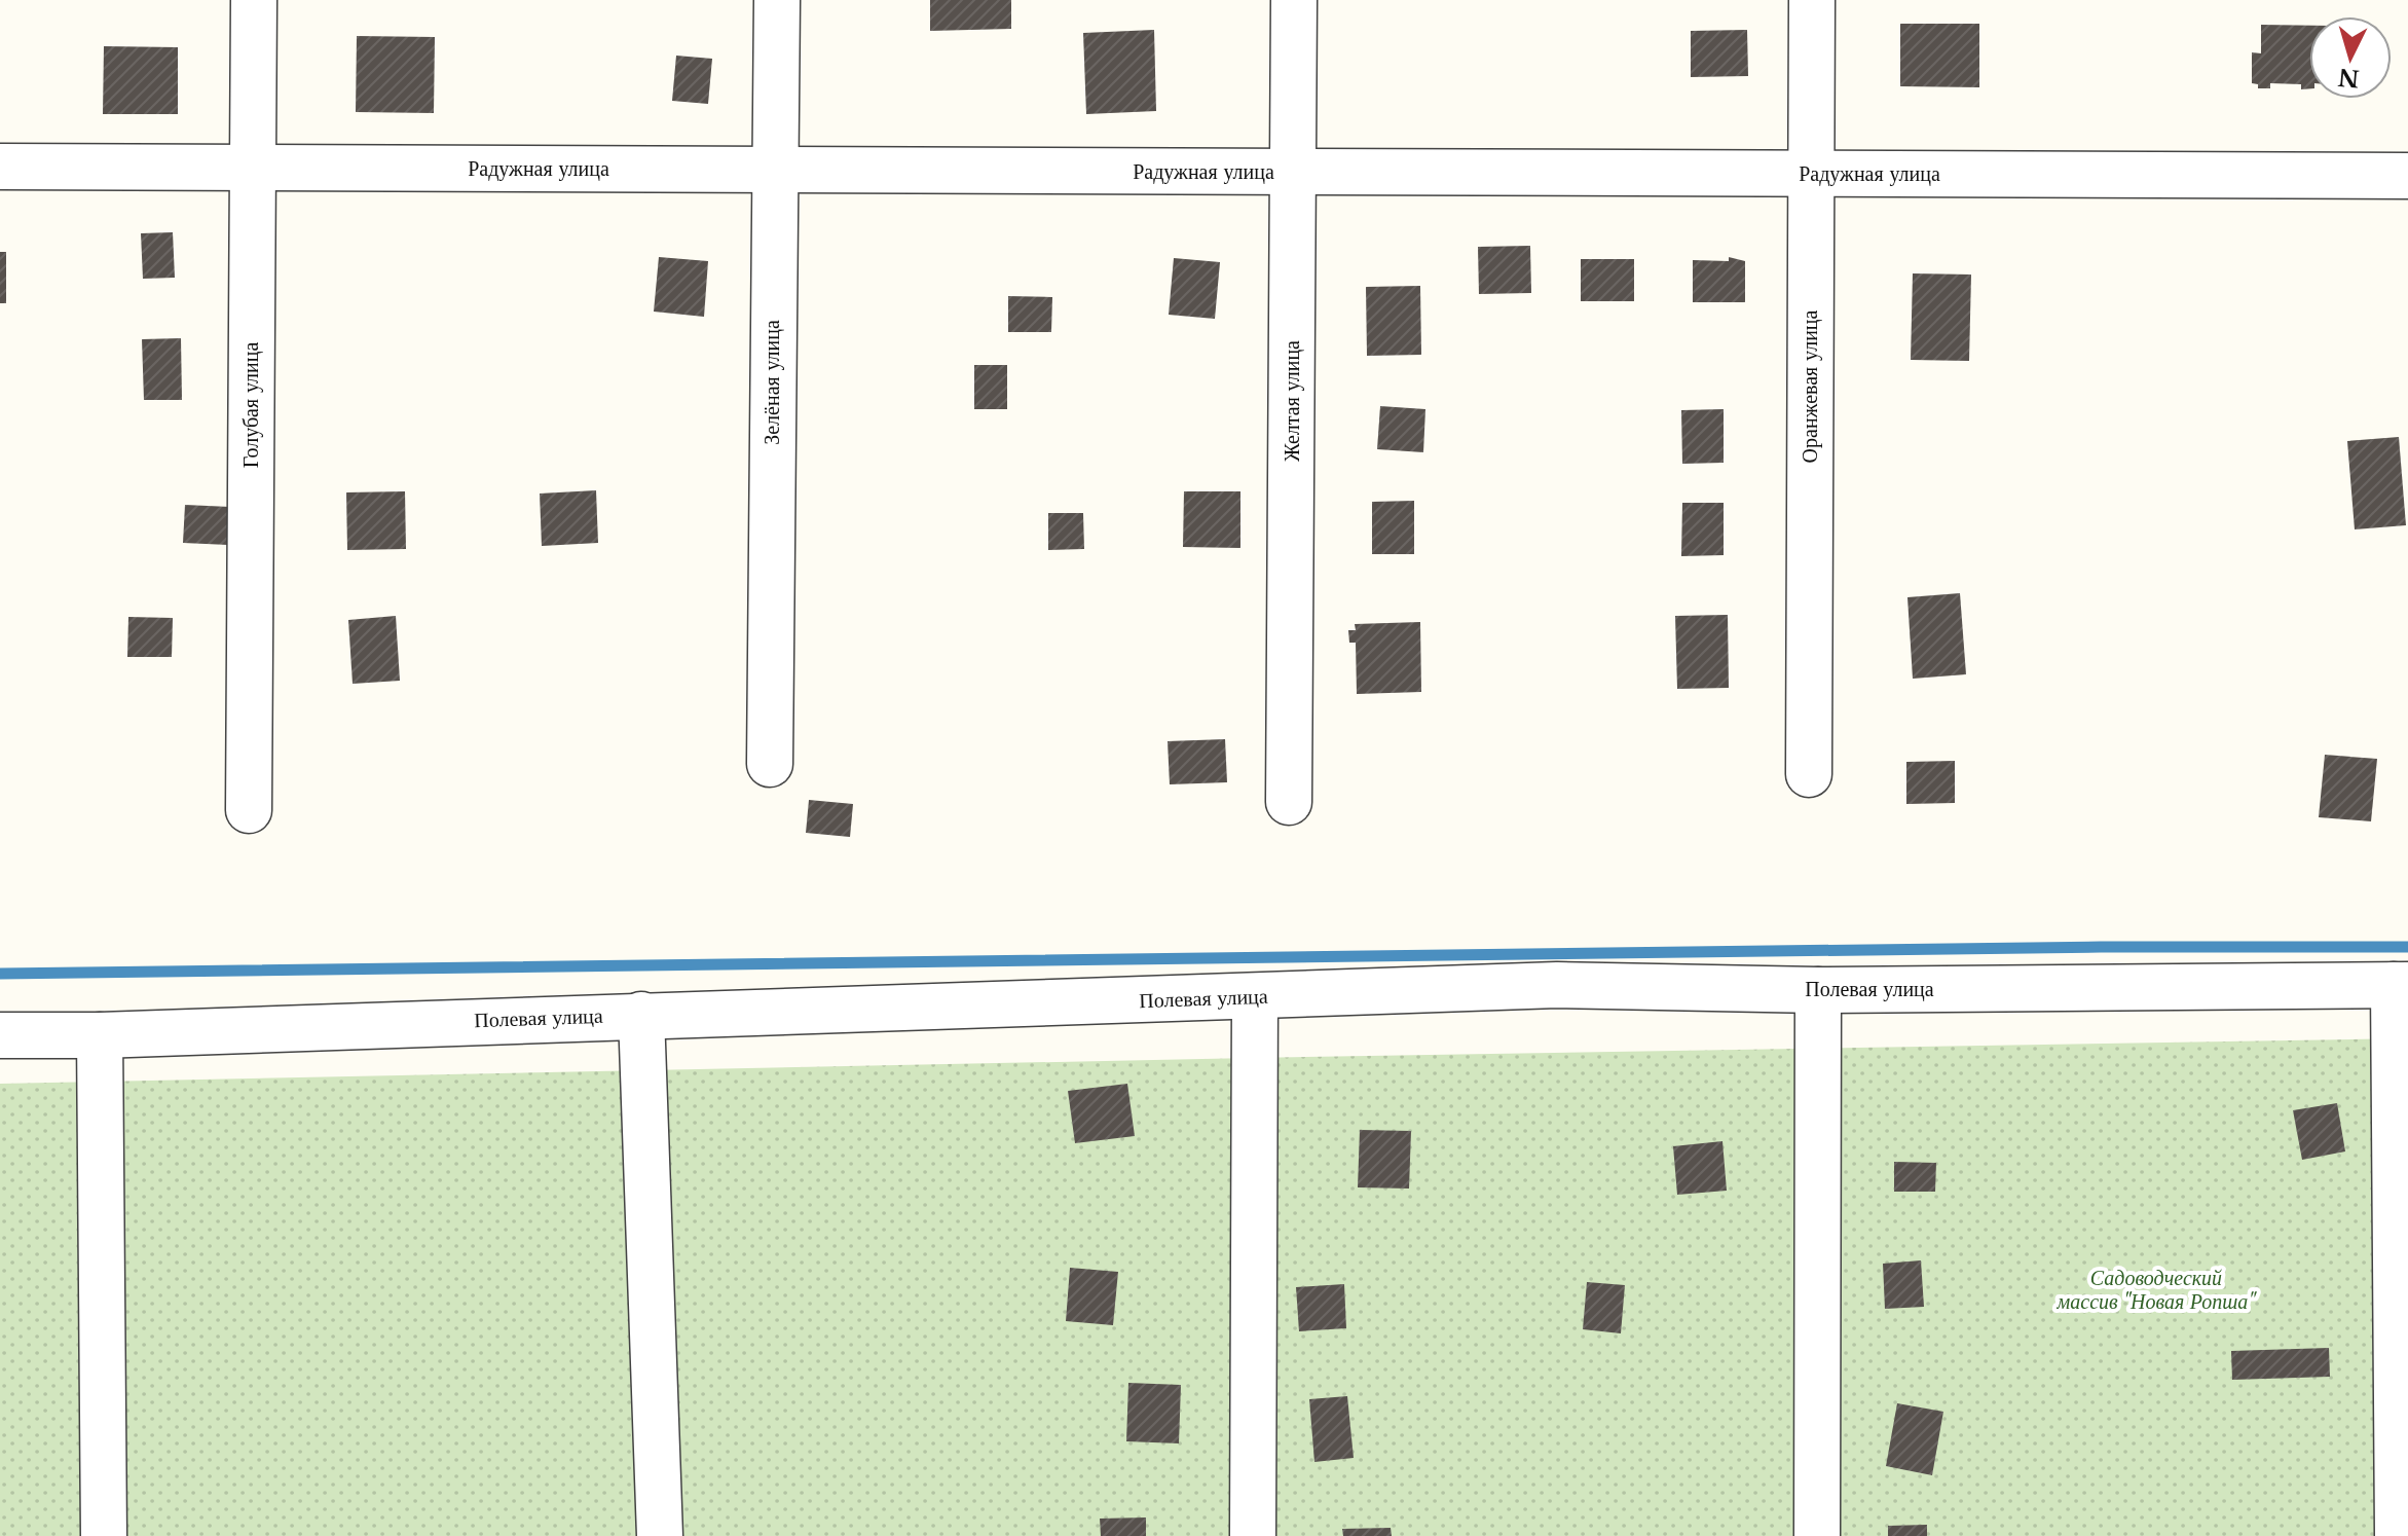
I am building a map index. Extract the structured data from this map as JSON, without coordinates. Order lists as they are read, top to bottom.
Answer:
{
  "streets": {
    "street": [
      "Радужная улица",
      "Зелёная улица",
      "Оранжевая улица",
      "Желтая улица",
      "Голубая улица",
      "Полевая улица"
    ]
  },
  "crossings": [
    ["Радужная улица", "Зелёная улица"],
    ["Радужная улица", "Оранжевая улица"],
    ["Радужная улица", "Желтая улица"],
    ["Радужная улица", "Голубая улица"]
  ],
  "parks": ["Садоводческий массив \"Новая Ропша\""],
  "north": "bottom"
}
